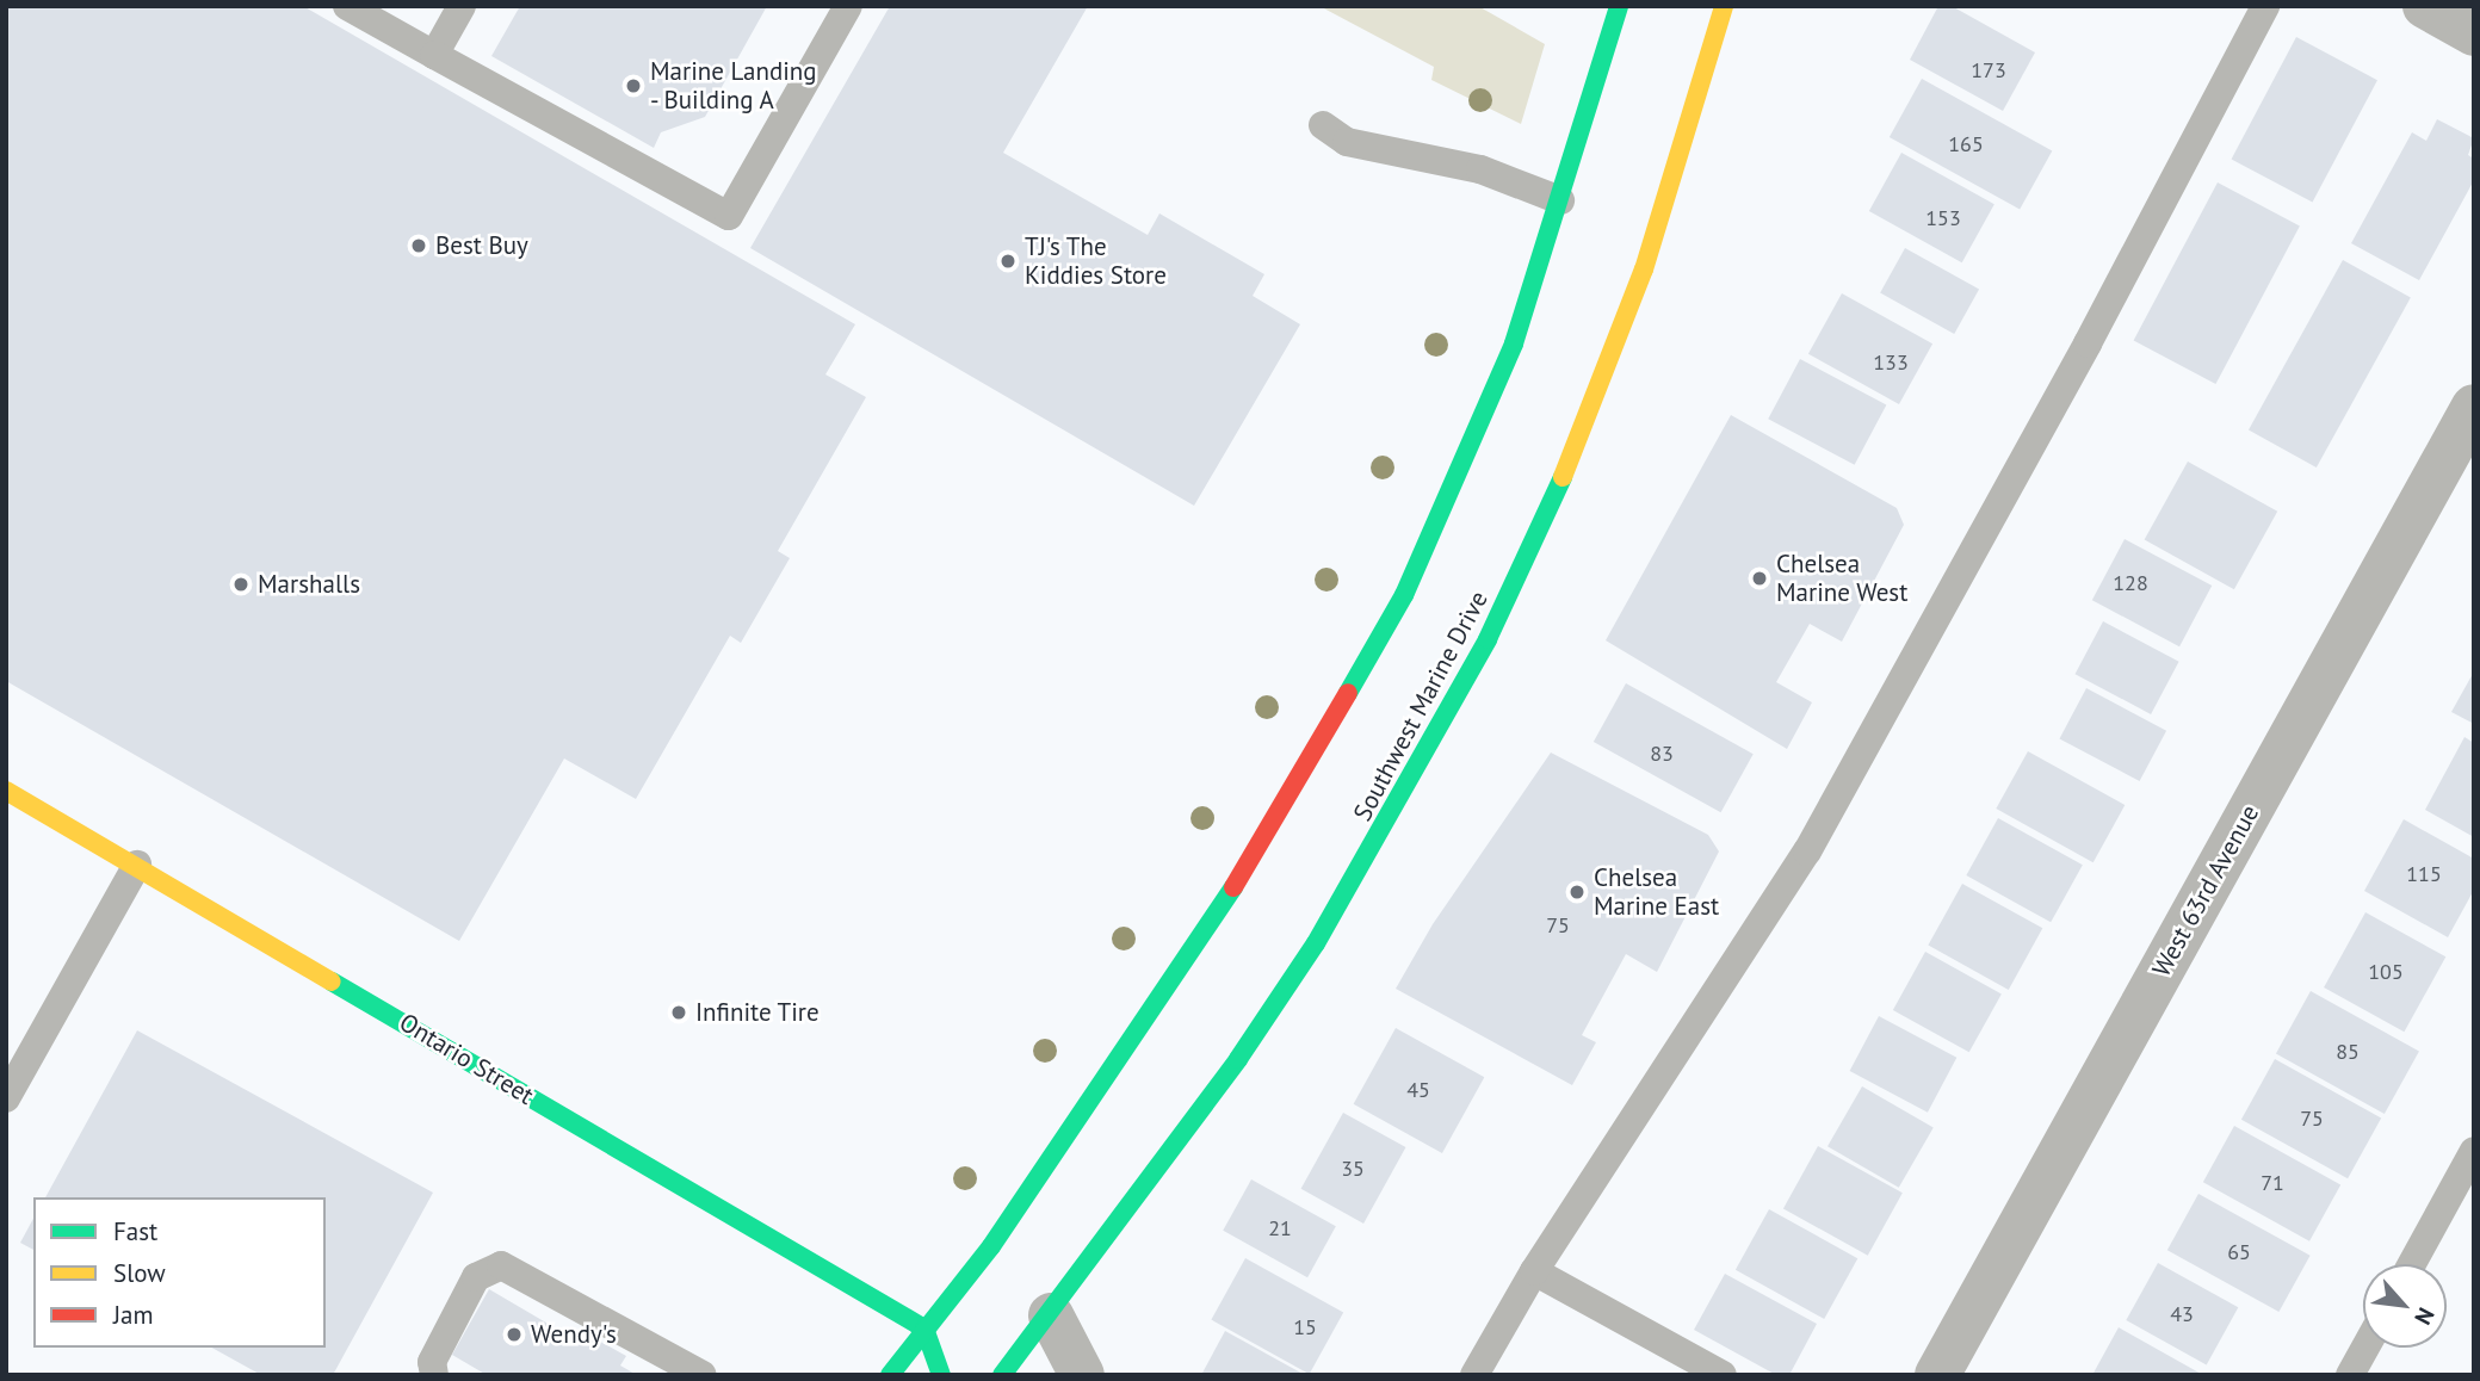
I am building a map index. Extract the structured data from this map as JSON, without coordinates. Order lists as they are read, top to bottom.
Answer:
{
  "streets": {
    "main road": ["Southwest Marine Drive", "Ontario Street"],
    "street": ["West 63rd Avenue"]
  },
  "places": [
    "Marine Landing - Building A",
    "Best Buy",
    "TJ's The Kiddies Store",
    "Chelsea Marine West",
    "Marshalls",
    "Chelsea Marine East",
    "Infinite Tire",
    "Wendy's"
  ],
  "house_numbers": [
    "173",
    "165",
    "153",
    "133",
    "128",
    "83",
    "115",
    "75",
    "105",
    "85",
    "45",
    "75",
    "35",
    "71",
    "21",
    "65",
    "43",
    "15"
  ],
  "legend": ["Fast", "Slow", "Jam"],
  "north": "bottom right"
}
